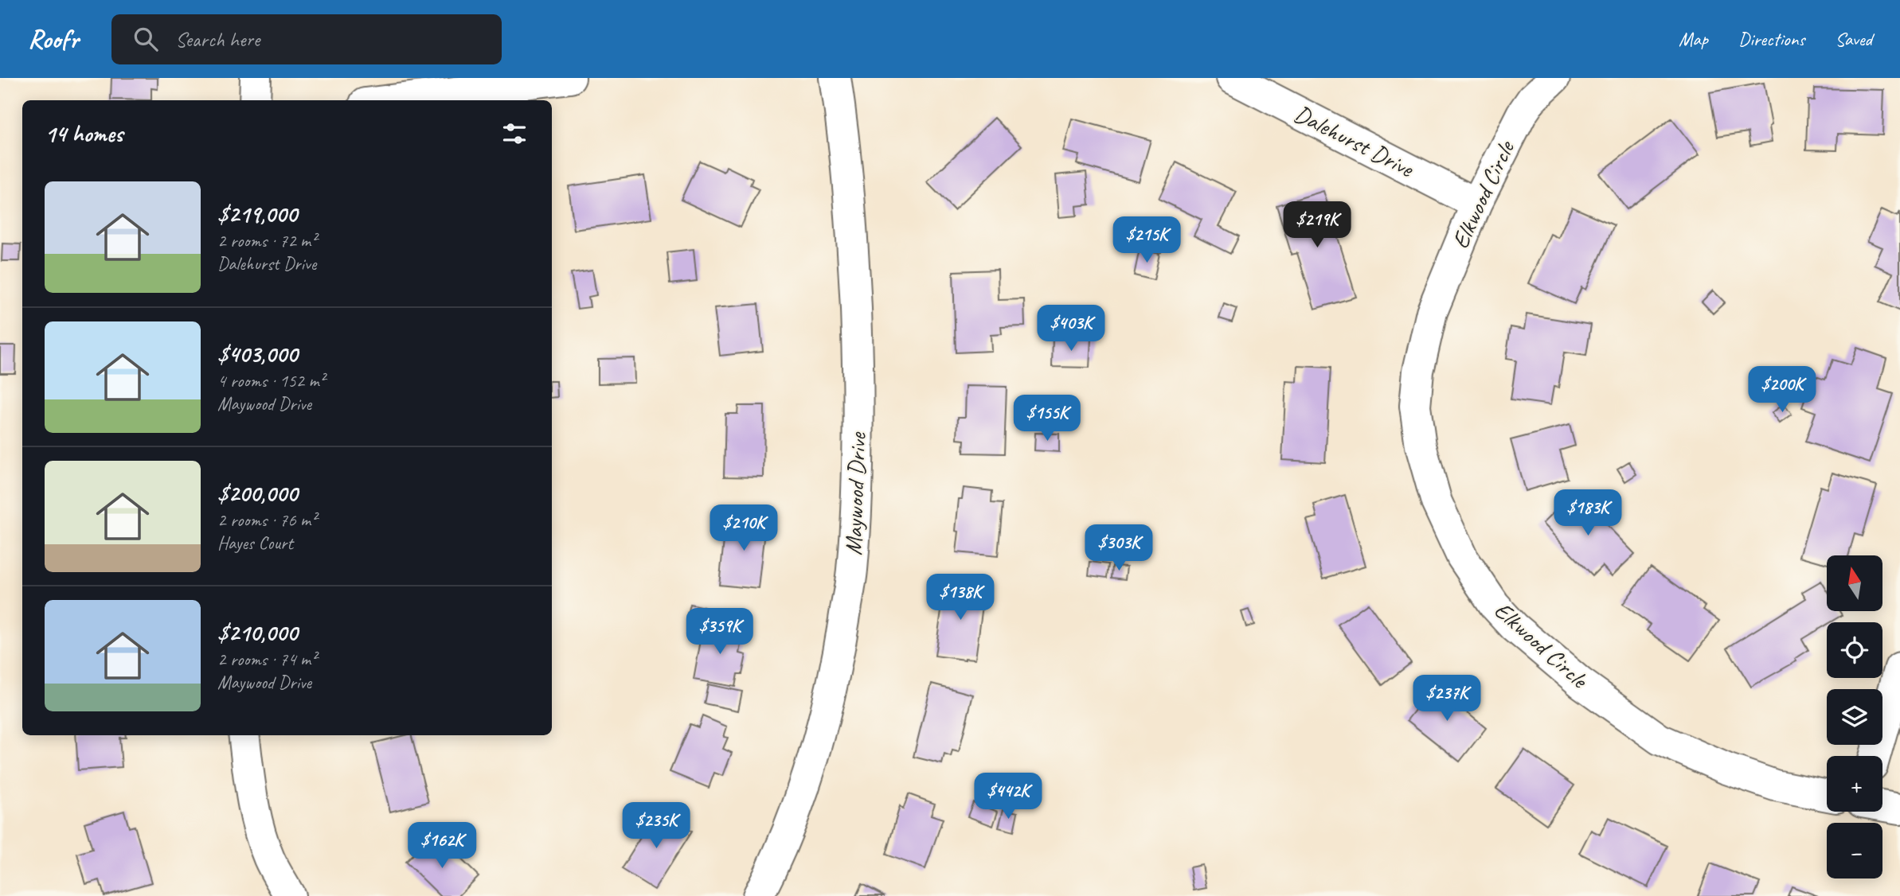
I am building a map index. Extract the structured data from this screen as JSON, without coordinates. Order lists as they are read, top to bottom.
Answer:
{
  "streets": {
    "street": ["Dalehurst Drive", "Elkwood Circle", "Maywood Drive"]
  },
  "crossings": [
    ["Dalehurst Drive", "Elkwood Circle"]
  ],
  "north": "top",
  "page": {
    "header": "Roofr",
    "search": "Search here",
    "nav": ["Map", "Directions", "Saved"],
    "heading": "14 homes",
    "list": [
      {
        "name": "$219,000",
        "note": "2 rooms · 72 m² · Dalehurst Drive"
      },
      {
        "name": "$403,000",
        "note": "4 rooms · 152 m² · Maywood Drive"
      },
      {
        "name": "$200,000",
        "note": "2 rooms · 76 m² · Hayes Court"
      },
      {
        "name": "$210,000",
        "note": "2 rooms · 74 m² · Maywood Drive"
      }
    ],
    "price": [
      "$219K",
      "$215K",
      "$403K",
      "$200K",
      "$155K",
      "$183K",
      "$210K",
      "$303K",
      "$138K",
      "$359K",
      "$237K",
      "$442K",
      "$235K",
      "$162K"
    ],
    "map_buttons": ["+", "−"]
  }
}
